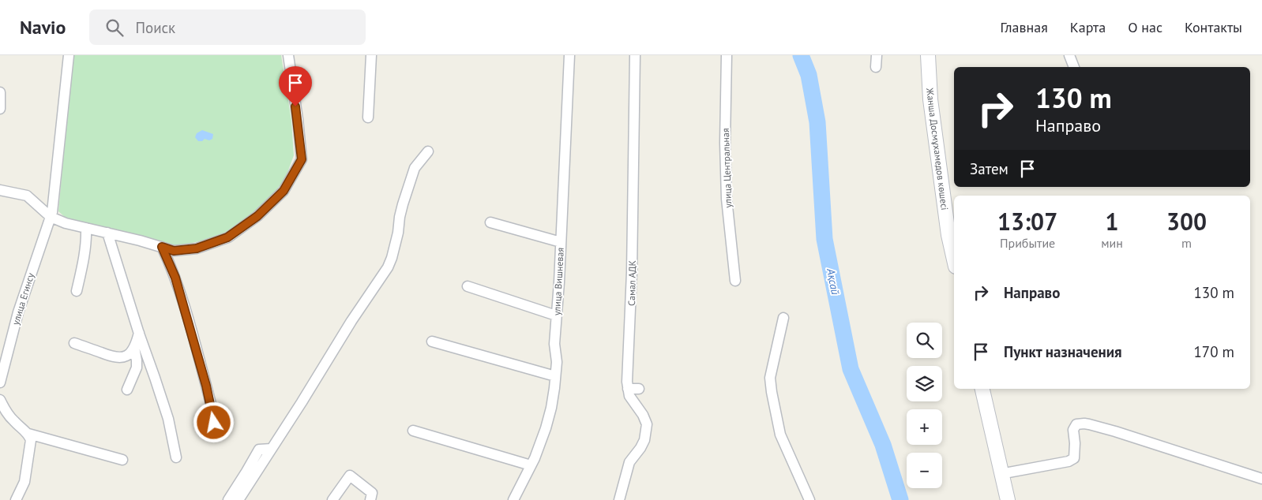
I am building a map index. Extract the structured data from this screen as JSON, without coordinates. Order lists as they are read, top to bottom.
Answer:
{
  "streets": {
    "street": [
      "Жанша Досмұхамедов көшесі",
      "улица Центральная",
      "улица Вишневая",
      "Самал АДК",
      "улица Егинсу"
    ]
  },
  "water": ["Ақсай"],
  "page": {
    "header": "Navio",
    "search": "Поиск",
    "nav": [
      "Главная",
      "Карта",
      "О нас",
      "Контакты"
    ],
    "turn": ["130 m", "Направо"],
    "then": "Затем",
    "eta": [
      "13:07",
      "Прибытие",
      "1",
      "мин",
      "300",
      "m"
    ],
    "list": [
      {
        "name": "Направо",
        "value": "130 m"
      },
      {
        "name": "Пункт назначения",
        "value": "170 m"
      }
    ],
    "map_buttons": ["+", "−"]
  }
}
